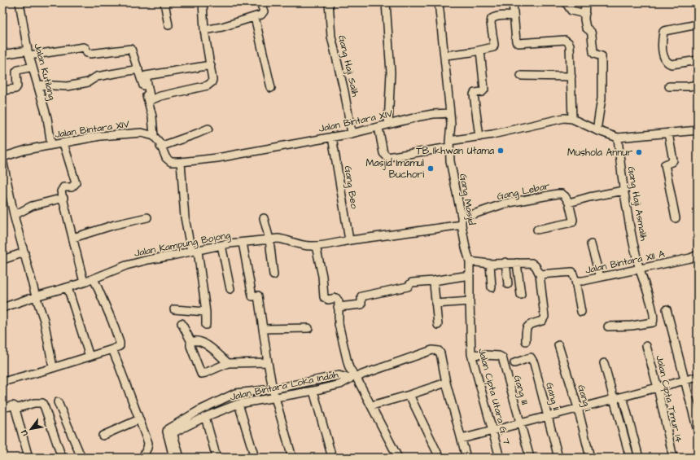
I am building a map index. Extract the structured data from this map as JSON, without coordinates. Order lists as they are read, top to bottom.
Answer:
{
  "streets": {
    "street": [
      "Gang Haji Salih",
      "Jalan Kutilang",
      "Jalan Bintara XIV",
      "Gang Beo",
      "Gang Lebar",
      "Gang Masjid",
      "Gang Haji Asmalih",
      "Jalan Kampung Bojong",
      "Jalan Bintara XII A",
      "Jalan Bintara Loka Indah",
      "Gang III",
      "Jalan Cipta Utara G. 7",
      "Gang II",
      "Gang I",
      "Jalan Cipta Timur 14"
    ]
  },
  "crossings": [
    ["Gang Haji Salih", "Jalan Bintara XIV"],
    ["Jalan Kutilang", "Jalan Bintara XIV"],
    ["Jalan Bintara XIV", "Gang Beo"],
    ["Gang Beo", "Jalan Kampung Bojong"],
    ["Gang Lebar", "Gang Masjid"],
    ["Gang Masjid", "Jalan Kampung Bojong"],
    ["Gang Masjid", "Jalan Cipta Utara G. 7"],
    ["Gang Haji Asmalih", "Jalan Bintara XII A"],
    ["Gang III", "Jalan Cipta Utara G. 7"]
  ],
  "places": ["TB Ikhwan Utama", "Mushola Annur", "Masjid Imamul Buchori"],
  "north": "bottom left"
}
